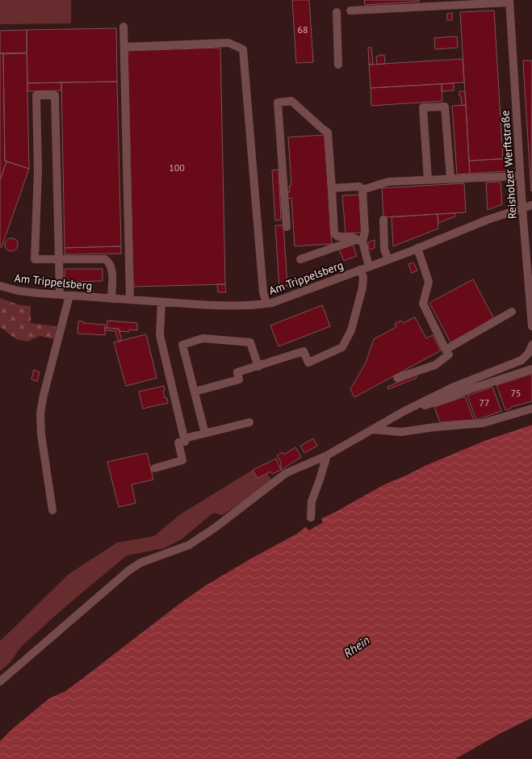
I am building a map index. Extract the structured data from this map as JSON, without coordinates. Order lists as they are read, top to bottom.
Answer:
{
  "streets": {
    "street": ["Reisholzer Werftstraße", "Am Trippelsberg"]
  },
  "crossings": [
    ["Reisholzer Werftstraße", "Am Trippelsberg"]
  ],
  "water": ["Rhein"],
  "house_numbers": [
    "68",
    "100",
    "75",
    "77"
  ]
}
